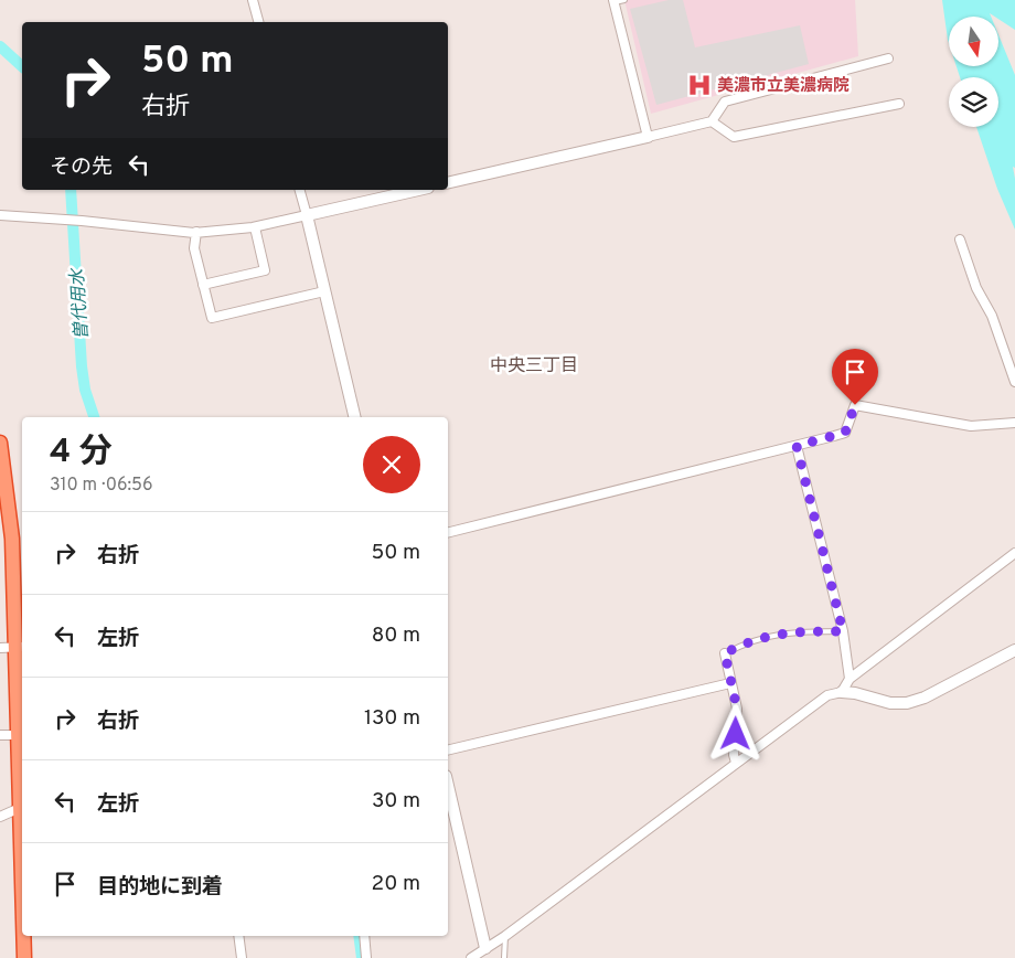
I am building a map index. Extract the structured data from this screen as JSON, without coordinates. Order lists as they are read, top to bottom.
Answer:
{
  "districts": ["中央三丁目"],
  "water": ["曽代用水"],
  "places": {
    "hospital": ["美濃市立美濃病院"]
  },
  "north": "bottom",
  "page": {
    "turn": ["50 m", "右折"],
    "then": "その先",
    "heading": ["4 分", "310 m · 06:56"],
    "list": [
      {
        "name": "右折",
        "value": "50 m"
      },
      {
        "name": "左折",
        "value": "80 m"
      },
      {
        "name": "右折",
        "value": "130 m"
      },
      {
        "name": "左折",
        "value": "30 m"
      },
      {
        "name": "目的地に到着",
        "value": "20 m"
      }
    ]
  }
}
